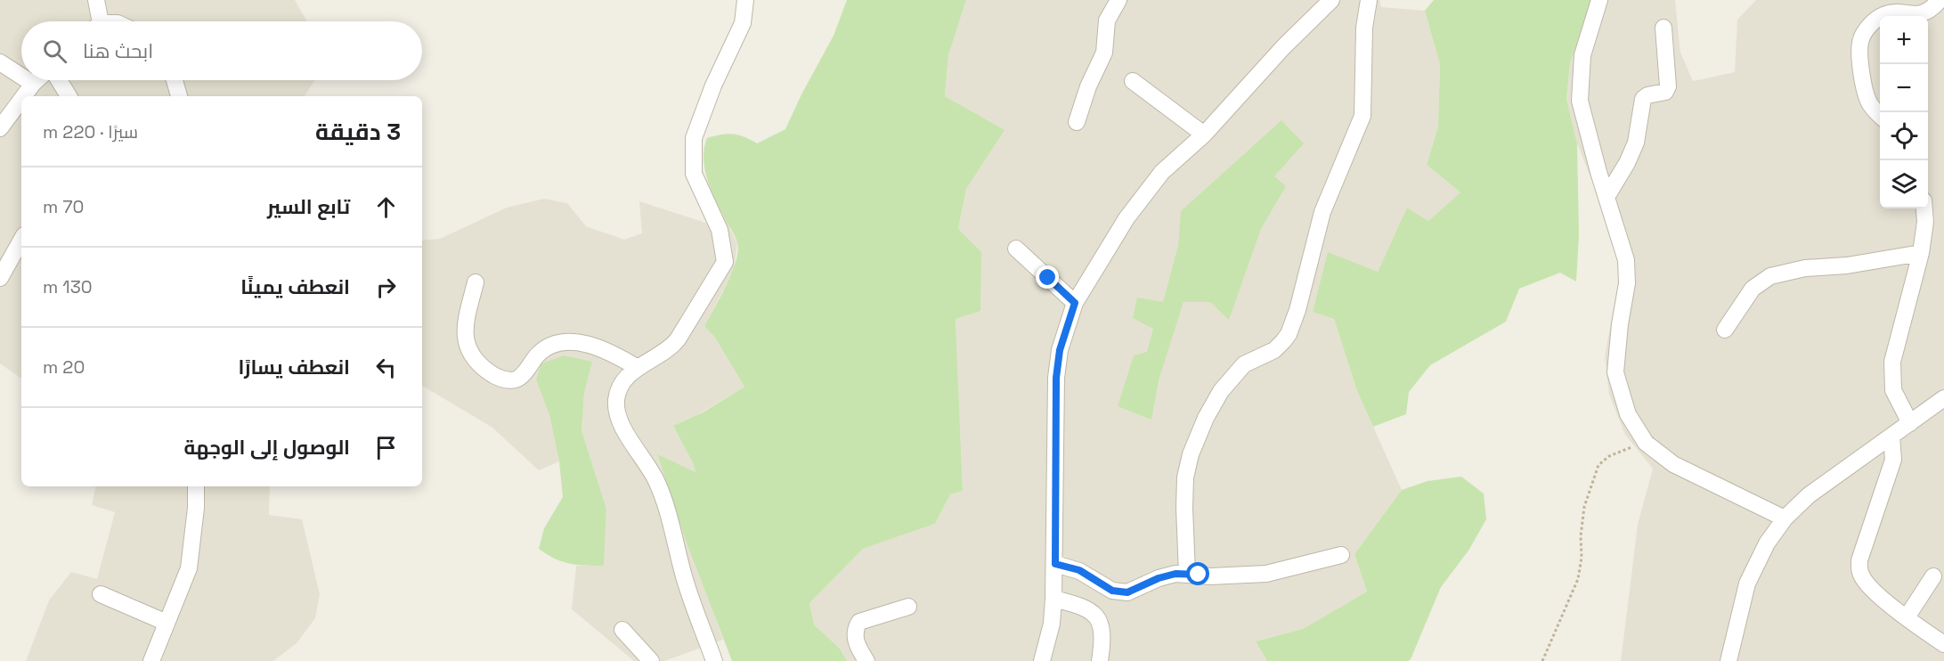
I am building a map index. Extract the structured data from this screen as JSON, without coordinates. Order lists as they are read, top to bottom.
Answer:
{
  "page": {
    "map_buttons": ["+", "−"],
    "search": "ابحث هنا",
    "heading": ["3 دقيقة", "سيرًا · 220 m"],
    "list": [
      ["تابع السير", "70 m"],
      ["انعطف يمينًا", "130 m"],
      ["انعطف يسارًا", "20 m"],
      "الوصول إلى الوجهة"
    ]
  }
}
